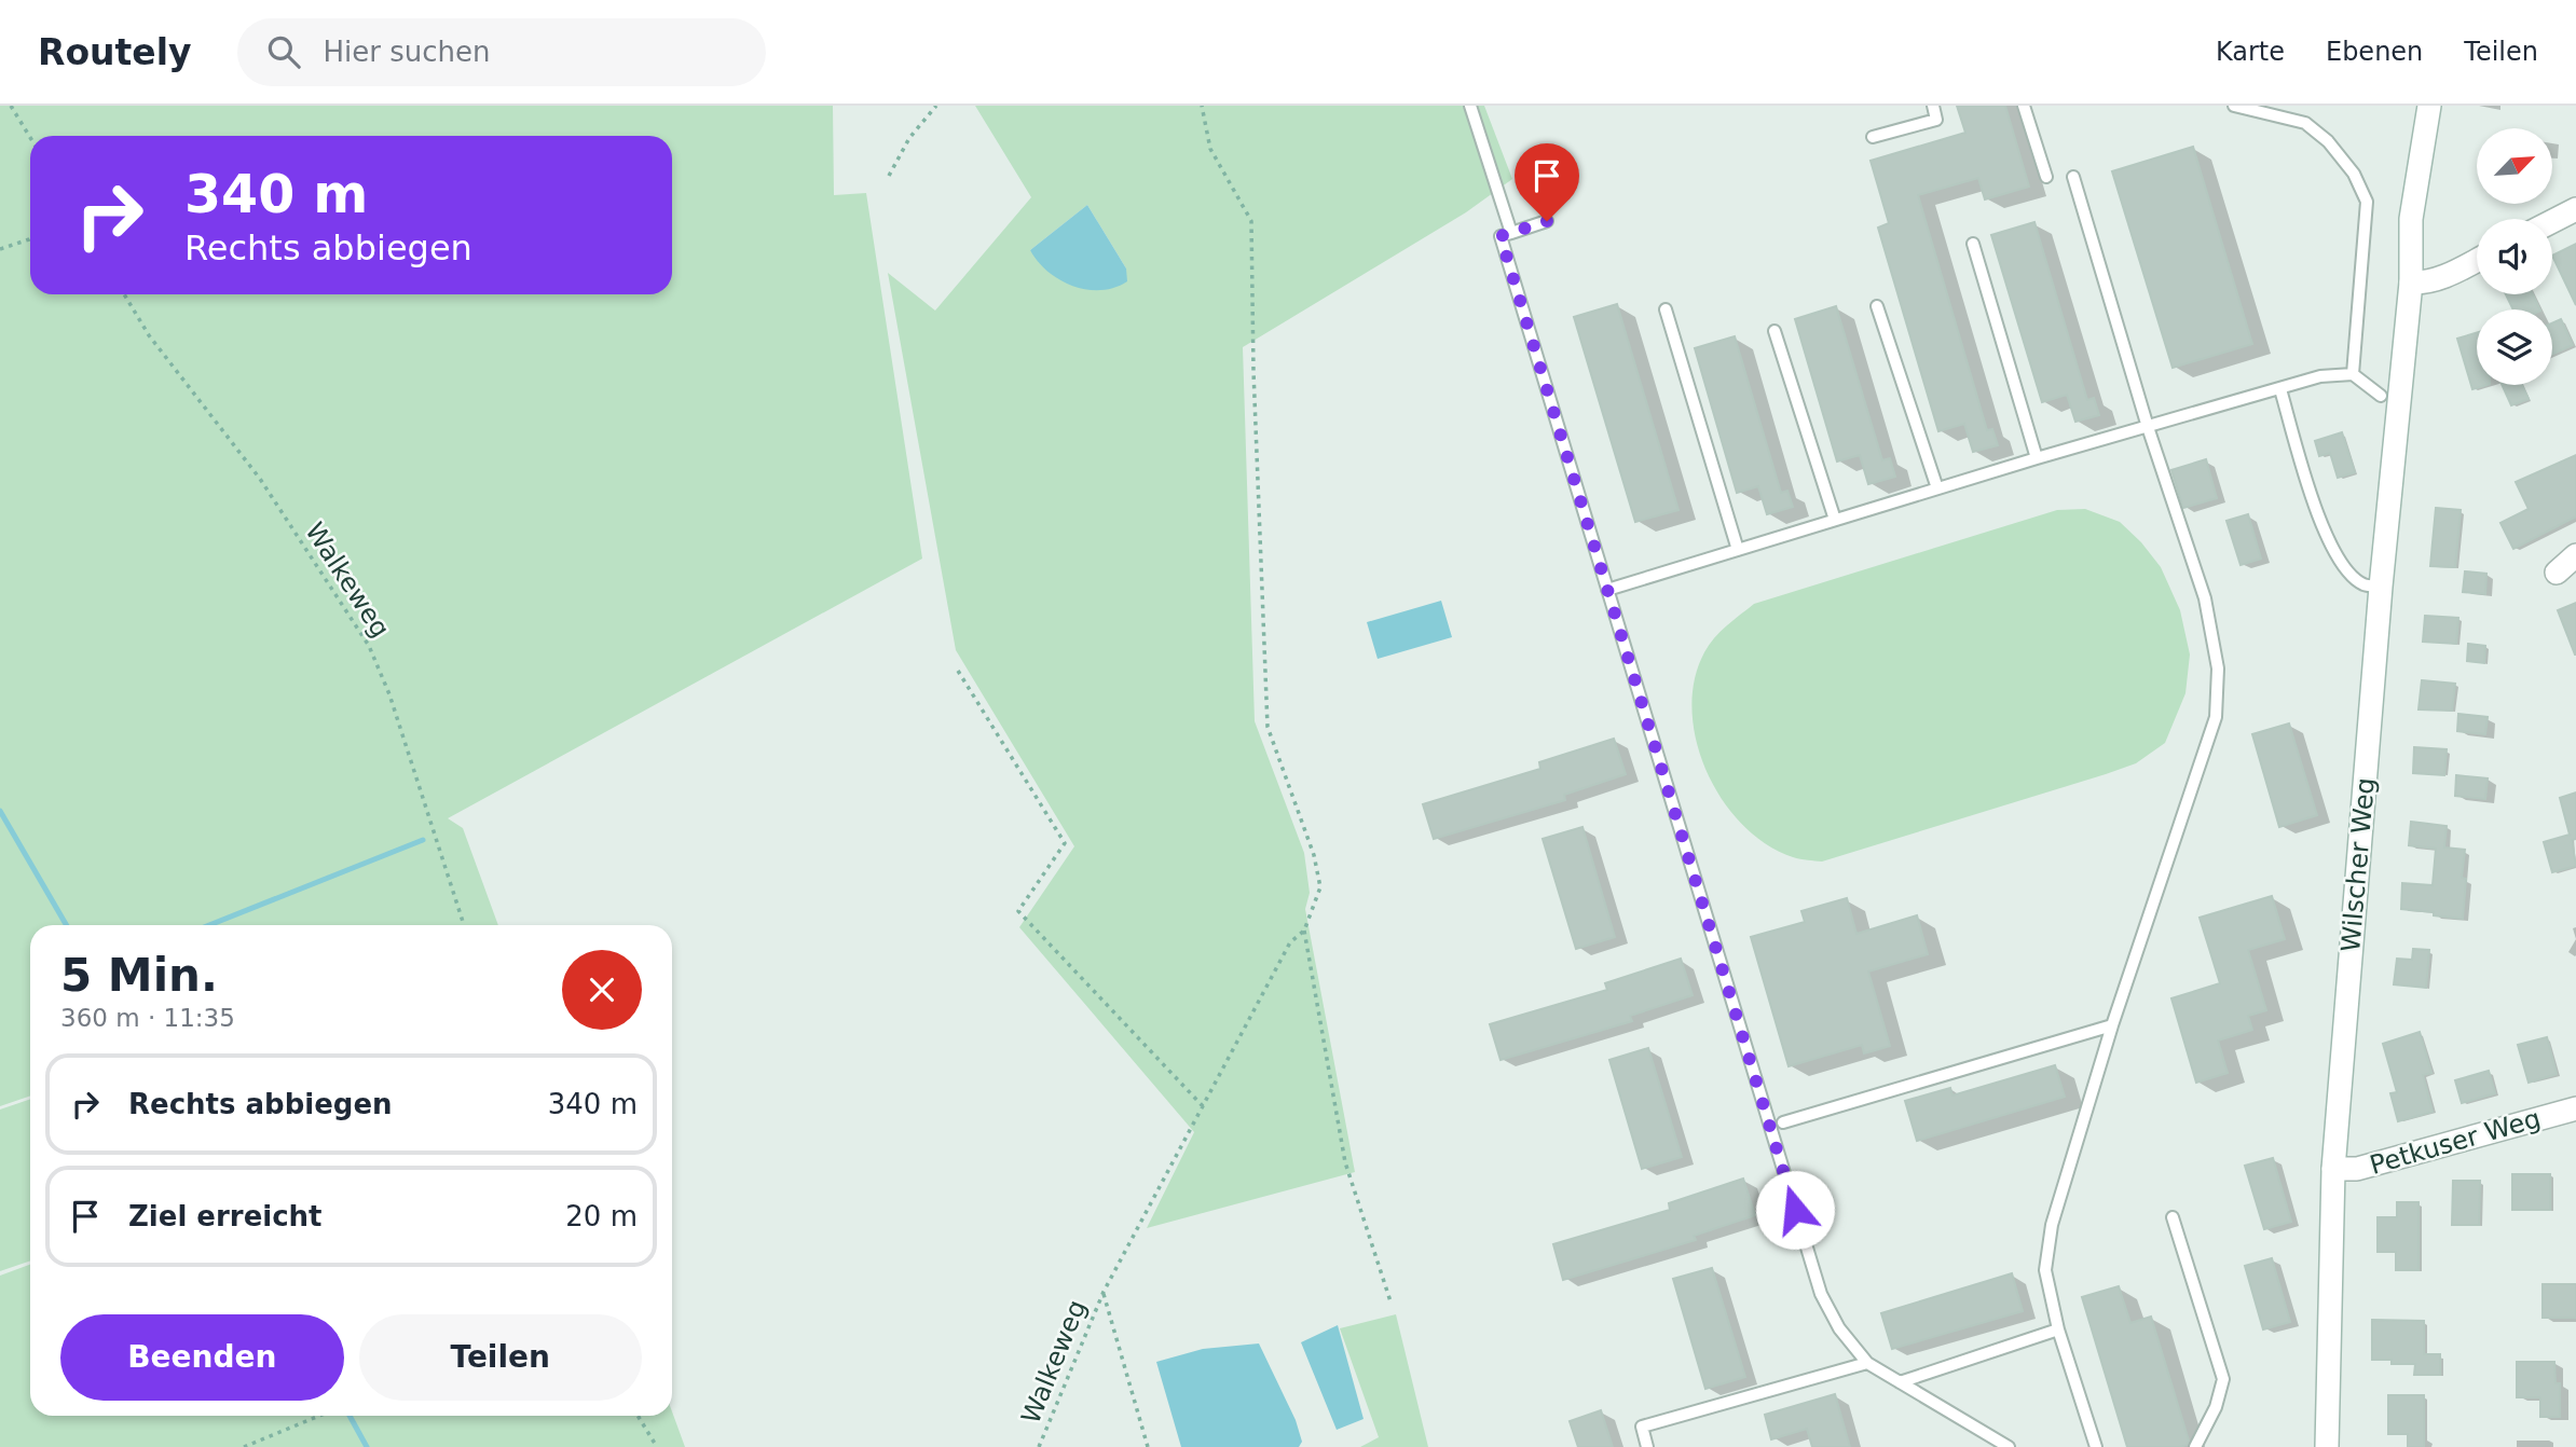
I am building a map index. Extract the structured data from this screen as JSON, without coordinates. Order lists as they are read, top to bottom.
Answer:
{
  "streets": {
    "street": ["Wilscher Weg", "Petkuser Weg"],
    "path": ["Walkeweg"]
  },
  "crossings": [
    ["Wilscher Weg", "Petkuser Weg"]
  ],
  "north": "top right",
  "page": {
    "header": "Routely",
    "search": "Hier suchen",
    "nav": ["Karte", "Ebenen", "Teilen"],
    "turn": ["340 m", "Rechts abbiegen"],
    "heading": ["5 Min.", "360 m · 11:35"],
    "list": [
      {
        "name": "Rechts abbiegen",
        "value": "340 m"
      },
      {
        "name": "Ziel erreicht",
        "value": "20 m"
      }
    ],
    "buttons": ["Beenden", "Teilen"]
  }
}
